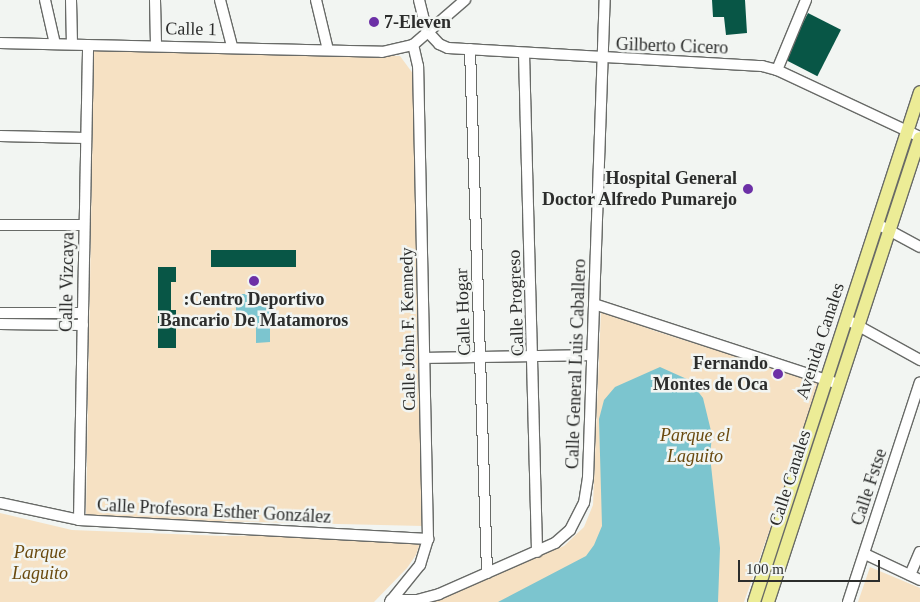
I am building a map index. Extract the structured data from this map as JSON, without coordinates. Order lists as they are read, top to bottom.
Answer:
{
  "streets": {
    "main road": ["Avenida Canales", "Calle Canales"],
    "street": [
      "Calle 1",
      "Gilberto Cicero",
      "Calle Vizcaya",
      "Calle Progreso",
      "Calle Hogar",
      "Calle John F. Kennedy",
      "Calle General Luis Caballero",
      "Calle Fstse",
      "Calle Profesora Esther González"
    ]
  },
  "crossings": [
    ["Calle 1", "Calle Vizcaya"],
    ["Calle 1", "Calle John F. Kennedy"],
    ["Gilberto Cicero", "Calle Progreso"],
    ["Gilberto Cicero", "Calle Hogar"],
    ["Gilberto Cicero", "Avenida Canales"],
    ["Gilberto Cicero", "Calle General Luis Caballero"],
    ["Gilberto Cicero", "Calle Canales"],
    ["Calle Vizcaya", "Calle Profesora Esther González"],
    ["Calle Progreso", "Calle General Luis Caballero"],
    ["Calle Hogar", "Calle General Luis Caballero"],
    ["Calle John F. Kennedy", "Calle General Luis Caballero"],
    ["Calle John F. Kennedy", "Calle Profesora Esther González"]
  ],
  "parks": ["Parque el Laguito", "Parque Laguito"],
  "places": [
    "7-Eleven",
    "Hospital General Doctor Alfredo Pumarejo",
    ":Centro Deportivo Bancario De Matamoros",
    "Fernando Montes de Oca"
  ],
  "scale_bar": "100 m"
}
